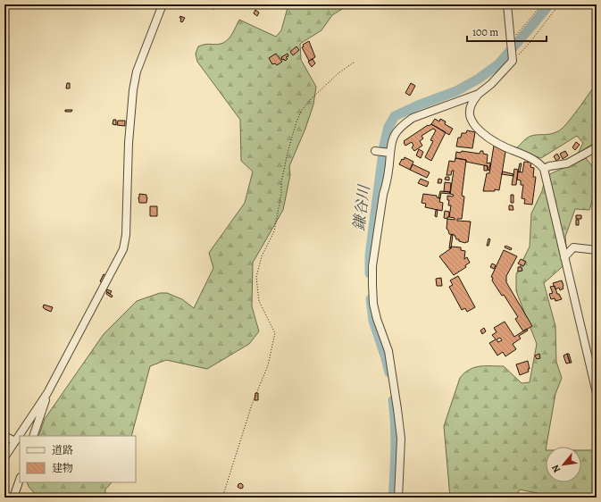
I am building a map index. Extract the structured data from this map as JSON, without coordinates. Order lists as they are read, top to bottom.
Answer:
{
  "water": ["鎌谷川"],
  "legend": ["道路", "建物"],
  "scale_bar": "100 m",
  "north": "bottom left"
}
